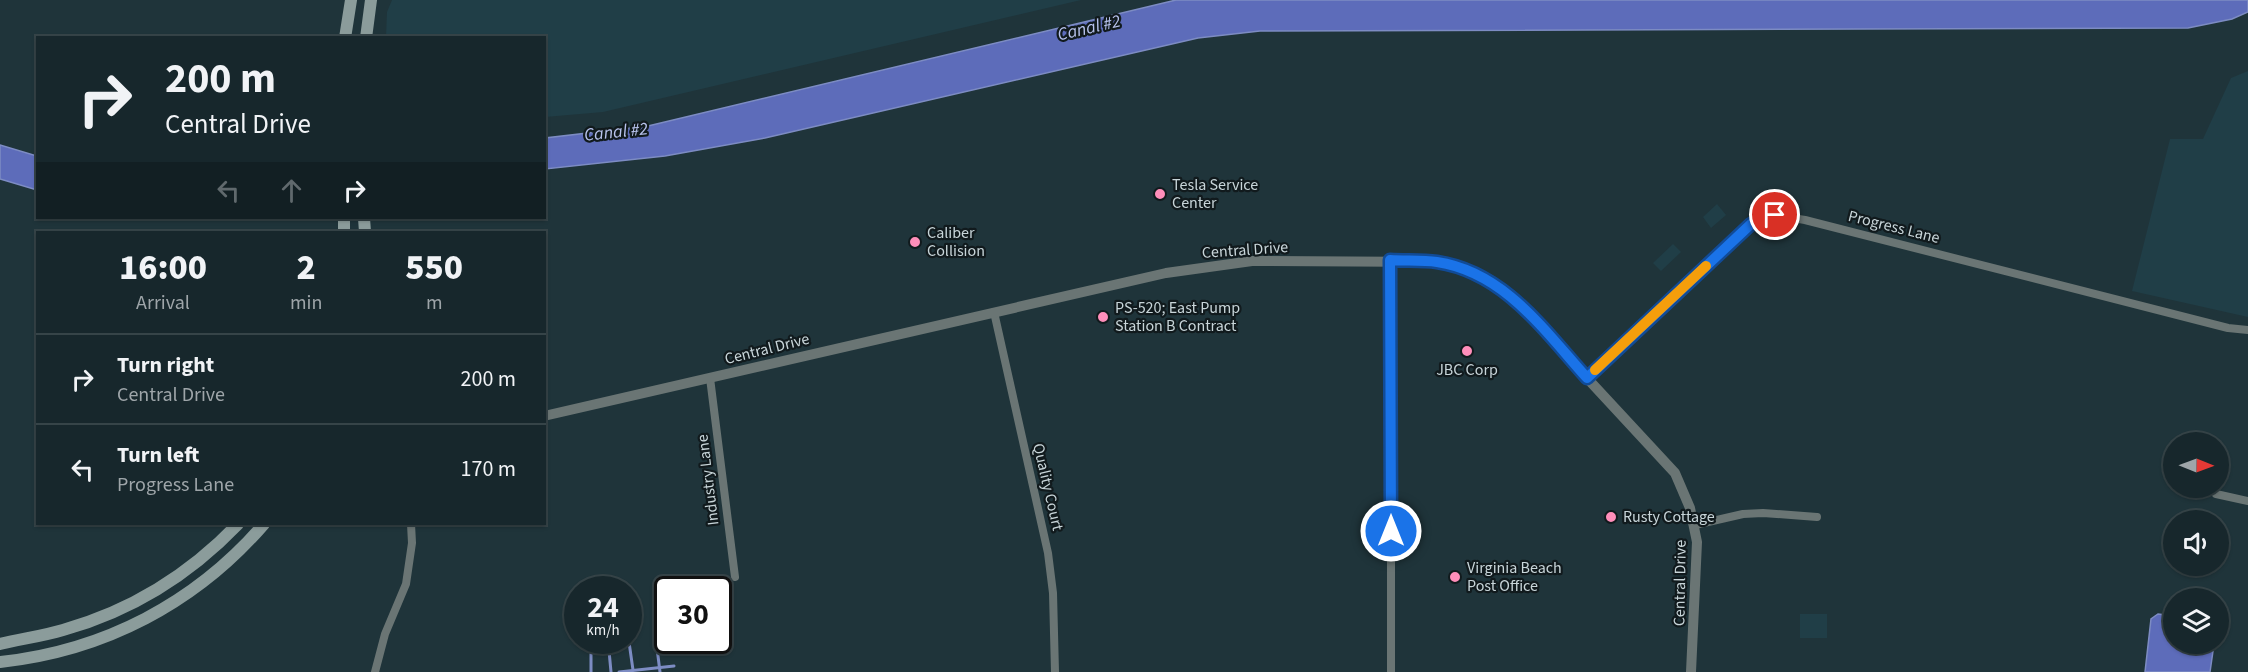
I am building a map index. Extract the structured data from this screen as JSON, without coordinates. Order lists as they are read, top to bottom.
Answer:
{
  "streets": {
    "street": [
      "Progress Lane",
      "Central Drive",
      "Industry Lane",
      "Quality Court"
    ]
  },
  "crossings": [
    ["Progress Lane", "Central Drive"],
    ["Central Drive", "Industry Lane"],
    ["Central Drive", "Quality Court"]
  ],
  "water": ["Canal #2"],
  "places": [
    "Tesla Service Center",
    "Caliber Collision",
    "PS-520; East Pump Station B Contract",
    "JBC Corp",
    "Rusty Cottage",
    "Virginia Beach Post Office"
  ],
  "north": "right",
  "page": {
    "turn": ["200 m", "Central Drive"],
    "eta": [
      "16:00",
      "Arrival",
      "2",
      "min",
      "550",
      "m"
    ],
    "list": [
      {
        "name": "Turn right",
        "note": "Central Drive",
        "value": "200 m"
      },
      {
        "name": "Turn left",
        "note": "Progress Lane",
        "value": "170 m"
      }
    ],
    "speed": "24 km/h",
    "limit": "30"
  }
}
